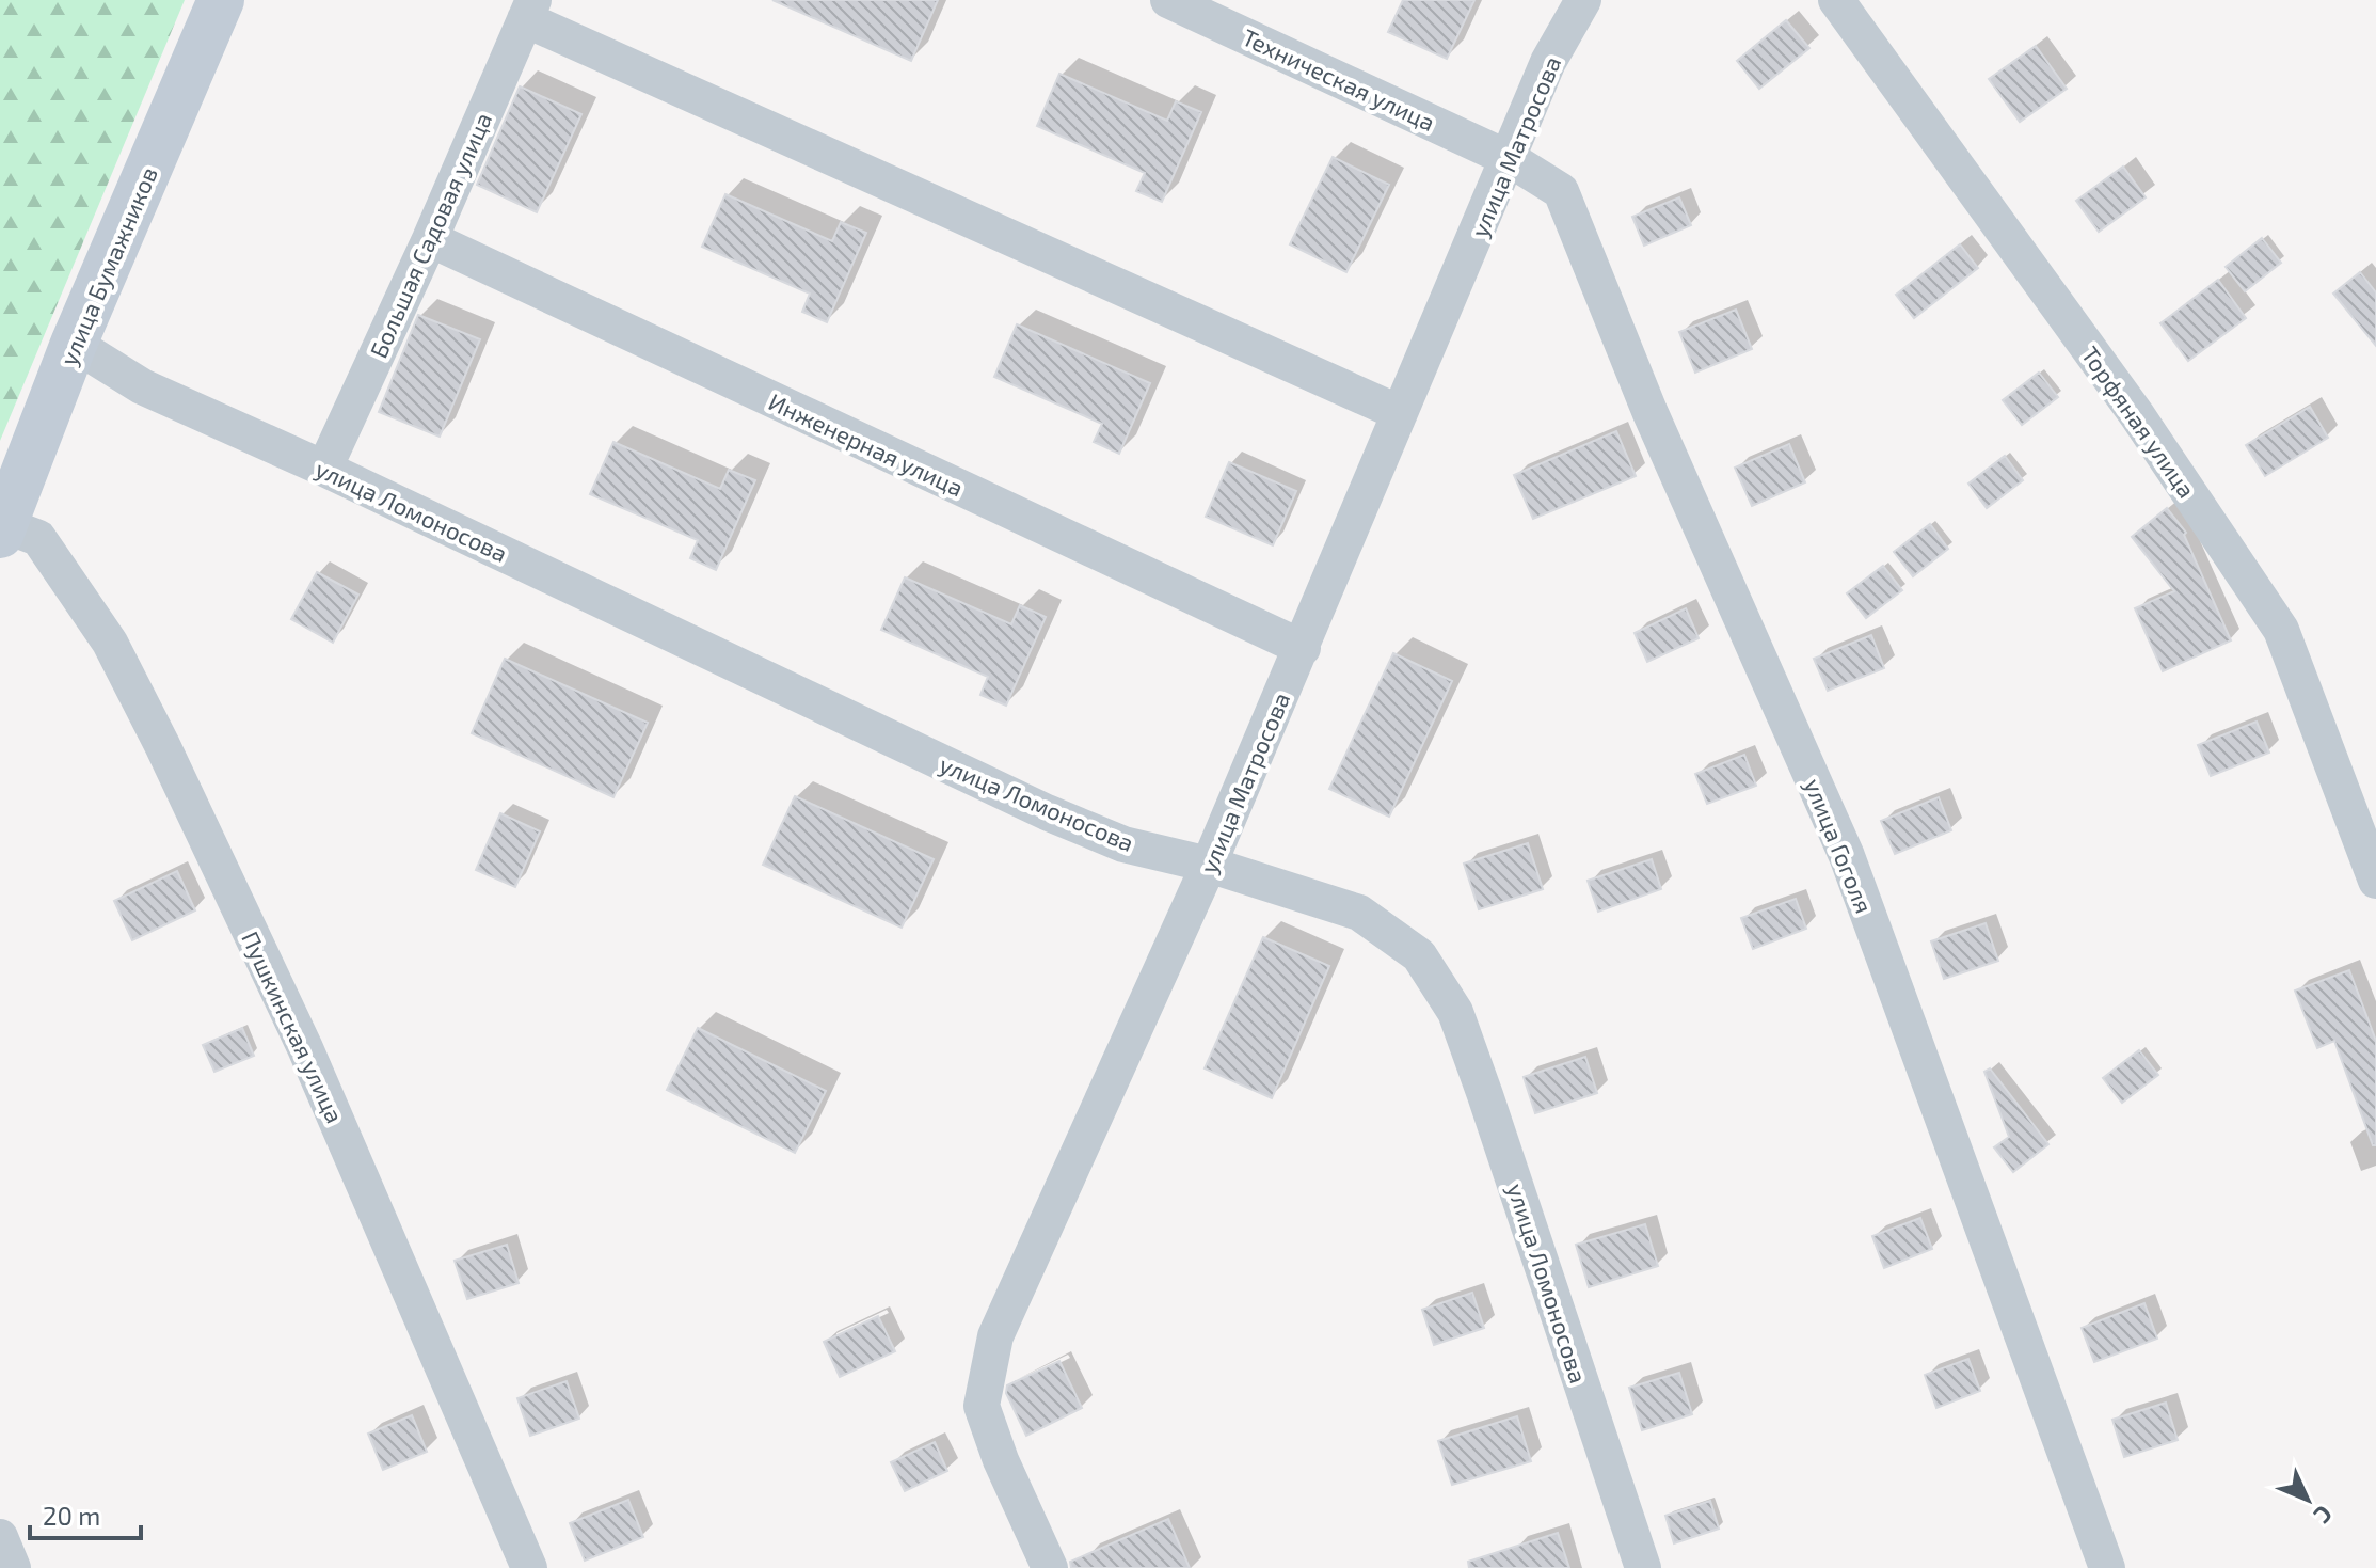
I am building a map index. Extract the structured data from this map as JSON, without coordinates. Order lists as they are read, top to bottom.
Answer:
{
  "streets": {
    "street": [
      "Техническая улица",
      "улица Матросова",
      "Большая Садовая улица",
      "улица Бумажников",
      "Торфяная улица",
      "Инженерная улица",
      "улица Ломоносова",
      "улица Гоголя",
      "Пушкинская улица"
    ]
  },
  "crossings": [
    ["Техническая улица", "улица Матросова"],
    ["Техническая улица", "улица Гоголя"],
    ["улица Матросова", "Инженерная улица"],
    ["улица Матросова", "улица Ломоносова"],
    ["улица Матросова", "улица Гоголя"],
    ["Большая Садовая улица", "Инженерная улица"],
    ["Большая Садовая улица", "улица Ломоносова"],
    ["улица Бумажников", "улица Ломоносова"],
    ["улица Бумажников", "Пушкинская улица"]
  ],
  "scale_bar": "20 m",
  "north": "bottom right"
}
